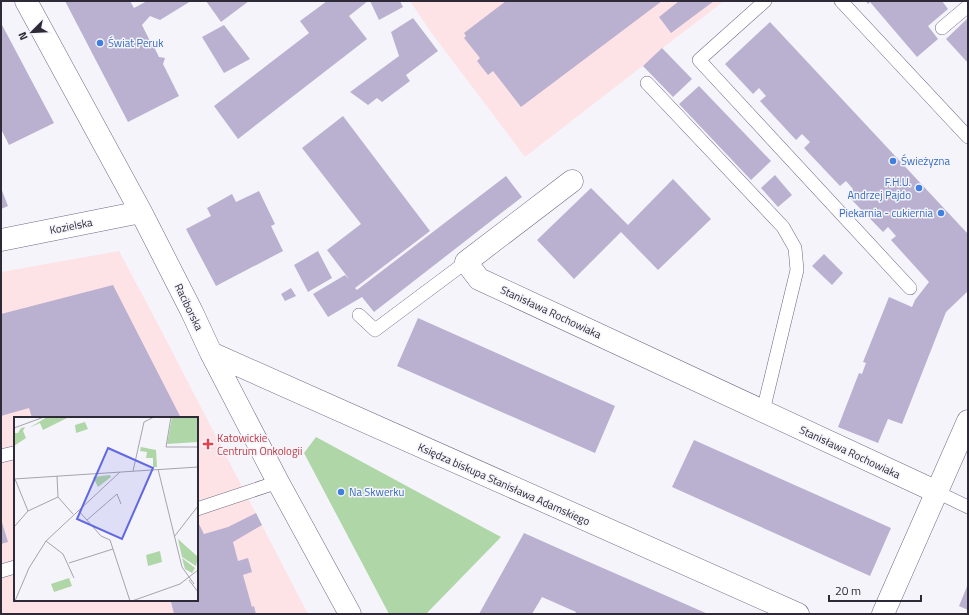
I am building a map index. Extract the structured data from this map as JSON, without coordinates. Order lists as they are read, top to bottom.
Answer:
{
  "streets": {
    "street": [
      "Kozielska",
      "Raciborska",
      "Stanisława Rochowiaka",
      "Księdza biskupa Stanisława Adamskiego"
    ]
  },
  "crossings": [
    ["Kozielska", "Raciborska"],
    ["Raciborska", "Księdza biskupa Stanisława Adamskiego"]
  ],
  "places": {
    "other": [
      "Świat Peruk",
      "Świeżyzna",
      "F.H.U. Andrzej Pajdo",
      "Piekarnia - cukiernia",
      "Na Skwerku"
    ],
    "health": ["Katowickie Centrum Onkologii"]
  },
  "scale_bar": "20 m",
  "north": "bottom left"
}
